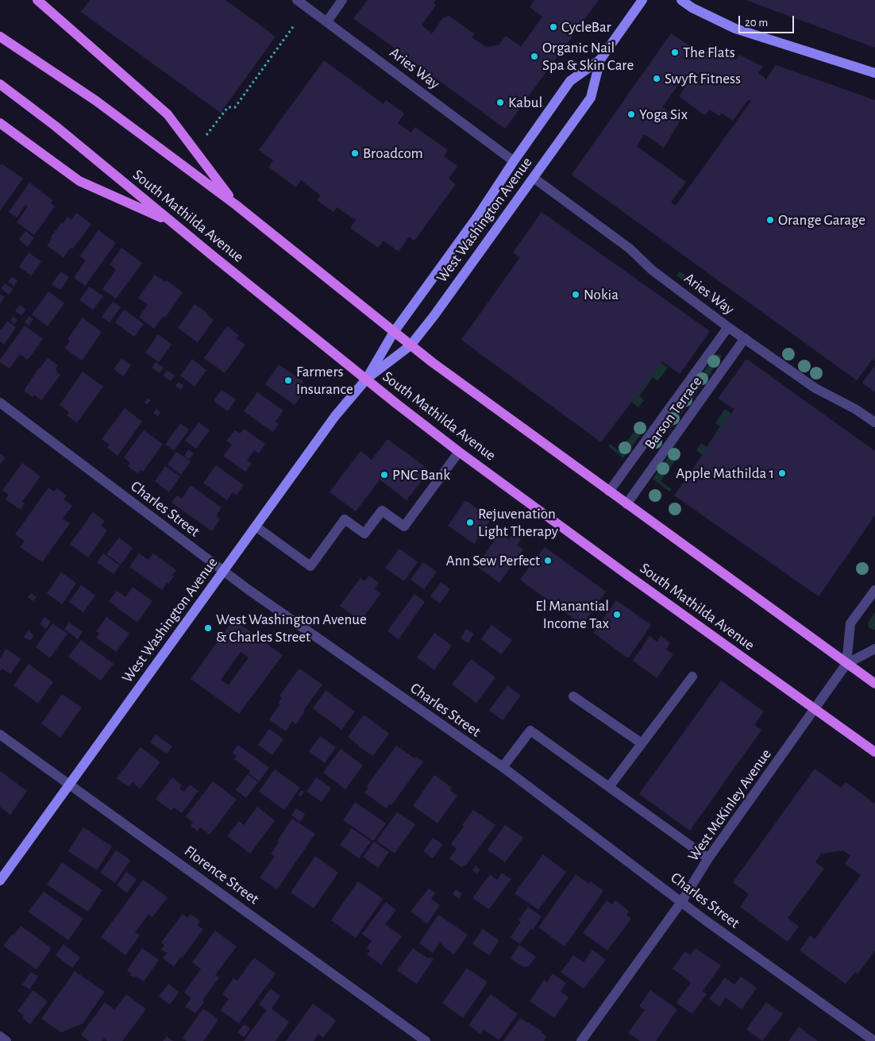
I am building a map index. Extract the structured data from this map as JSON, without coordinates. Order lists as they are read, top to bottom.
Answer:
{
  "streets": {
    "main road": ["South Mathilda Avenue", "West Washington Avenue"],
    "street": [
      "Aries Way",
      "Barson Terrace",
      "Charles Street",
      "West McKinley Avenue",
      "Florence Street"
    ]
  },
  "crossings": [
    ["Aries Way", "West Washington Avenue"],
    ["Aries Way", "Barson Terrace"],
    ["South Mathilda Avenue", "West Washington Avenue"],
    ["South Mathilda Avenue", "West McKinley Avenue"],
    ["West Washington Avenue", "Charles Street"],
    ["West Washington Avenue", "Florence Street"],
    ["Charles Street", "West McKinley Avenue"]
  ],
  "places": [
    "CycleBar",
    "The Flats",
    "Organic Nail Spa & Skin Care",
    "Swyft Fitness",
    "Kabul",
    "Yoga Six",
    "Broadcom",
    "Orange Garage",
    "Nokia",
    "Farmers Insurance",
    "Apple Mathilda 1",
    "PNC Bank",
    "Rejuvenation Light Therapy",
    "Ann Sew Perfect",
    "El Manantial Income Tax",
    "West Washington Avenue & Charles Street"
  ],
  "scale_bar": "20 m"
}
